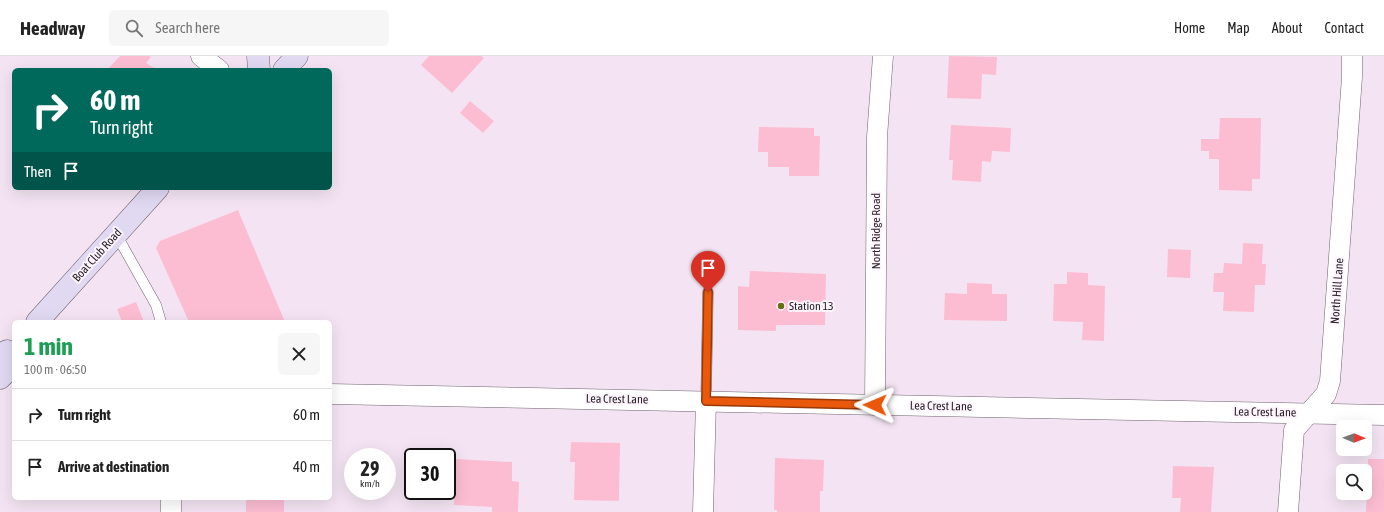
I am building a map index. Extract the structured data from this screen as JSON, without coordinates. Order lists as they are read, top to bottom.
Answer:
{
  "streets": {
    "main road": ["Boat Club Road"],
    "street": ["North Ridge Road", "North Hill Lane", "Lea Crest Lane"]
  },
  "crossings": [
    ["North Ridge Road", "Lea Crest Lane"],
    ["North Hill Lane", "Lea Crest Lane"]
  ],
  "places": ["Station 13"],
  "north": "right",
  "page": {
    "header": "Headway",
    "search": "Search here",
    "nav": [
      "Home",
      "Map",
      "About",
      "Contact"
    ],
    "turn": ["60 m", "Turn right"],
    "then": "Then",
    "heading": ["1 min", "100 m · 06:50"],
    "list": [
      {
        "name": "Turn right",
        "value": "60 m"
      },
      {
        "name": "Arrive at destination",
        "value": "40 m"
      }
    ],
    "speed": "29 km/h",
    "limit": "30"
  }
}
